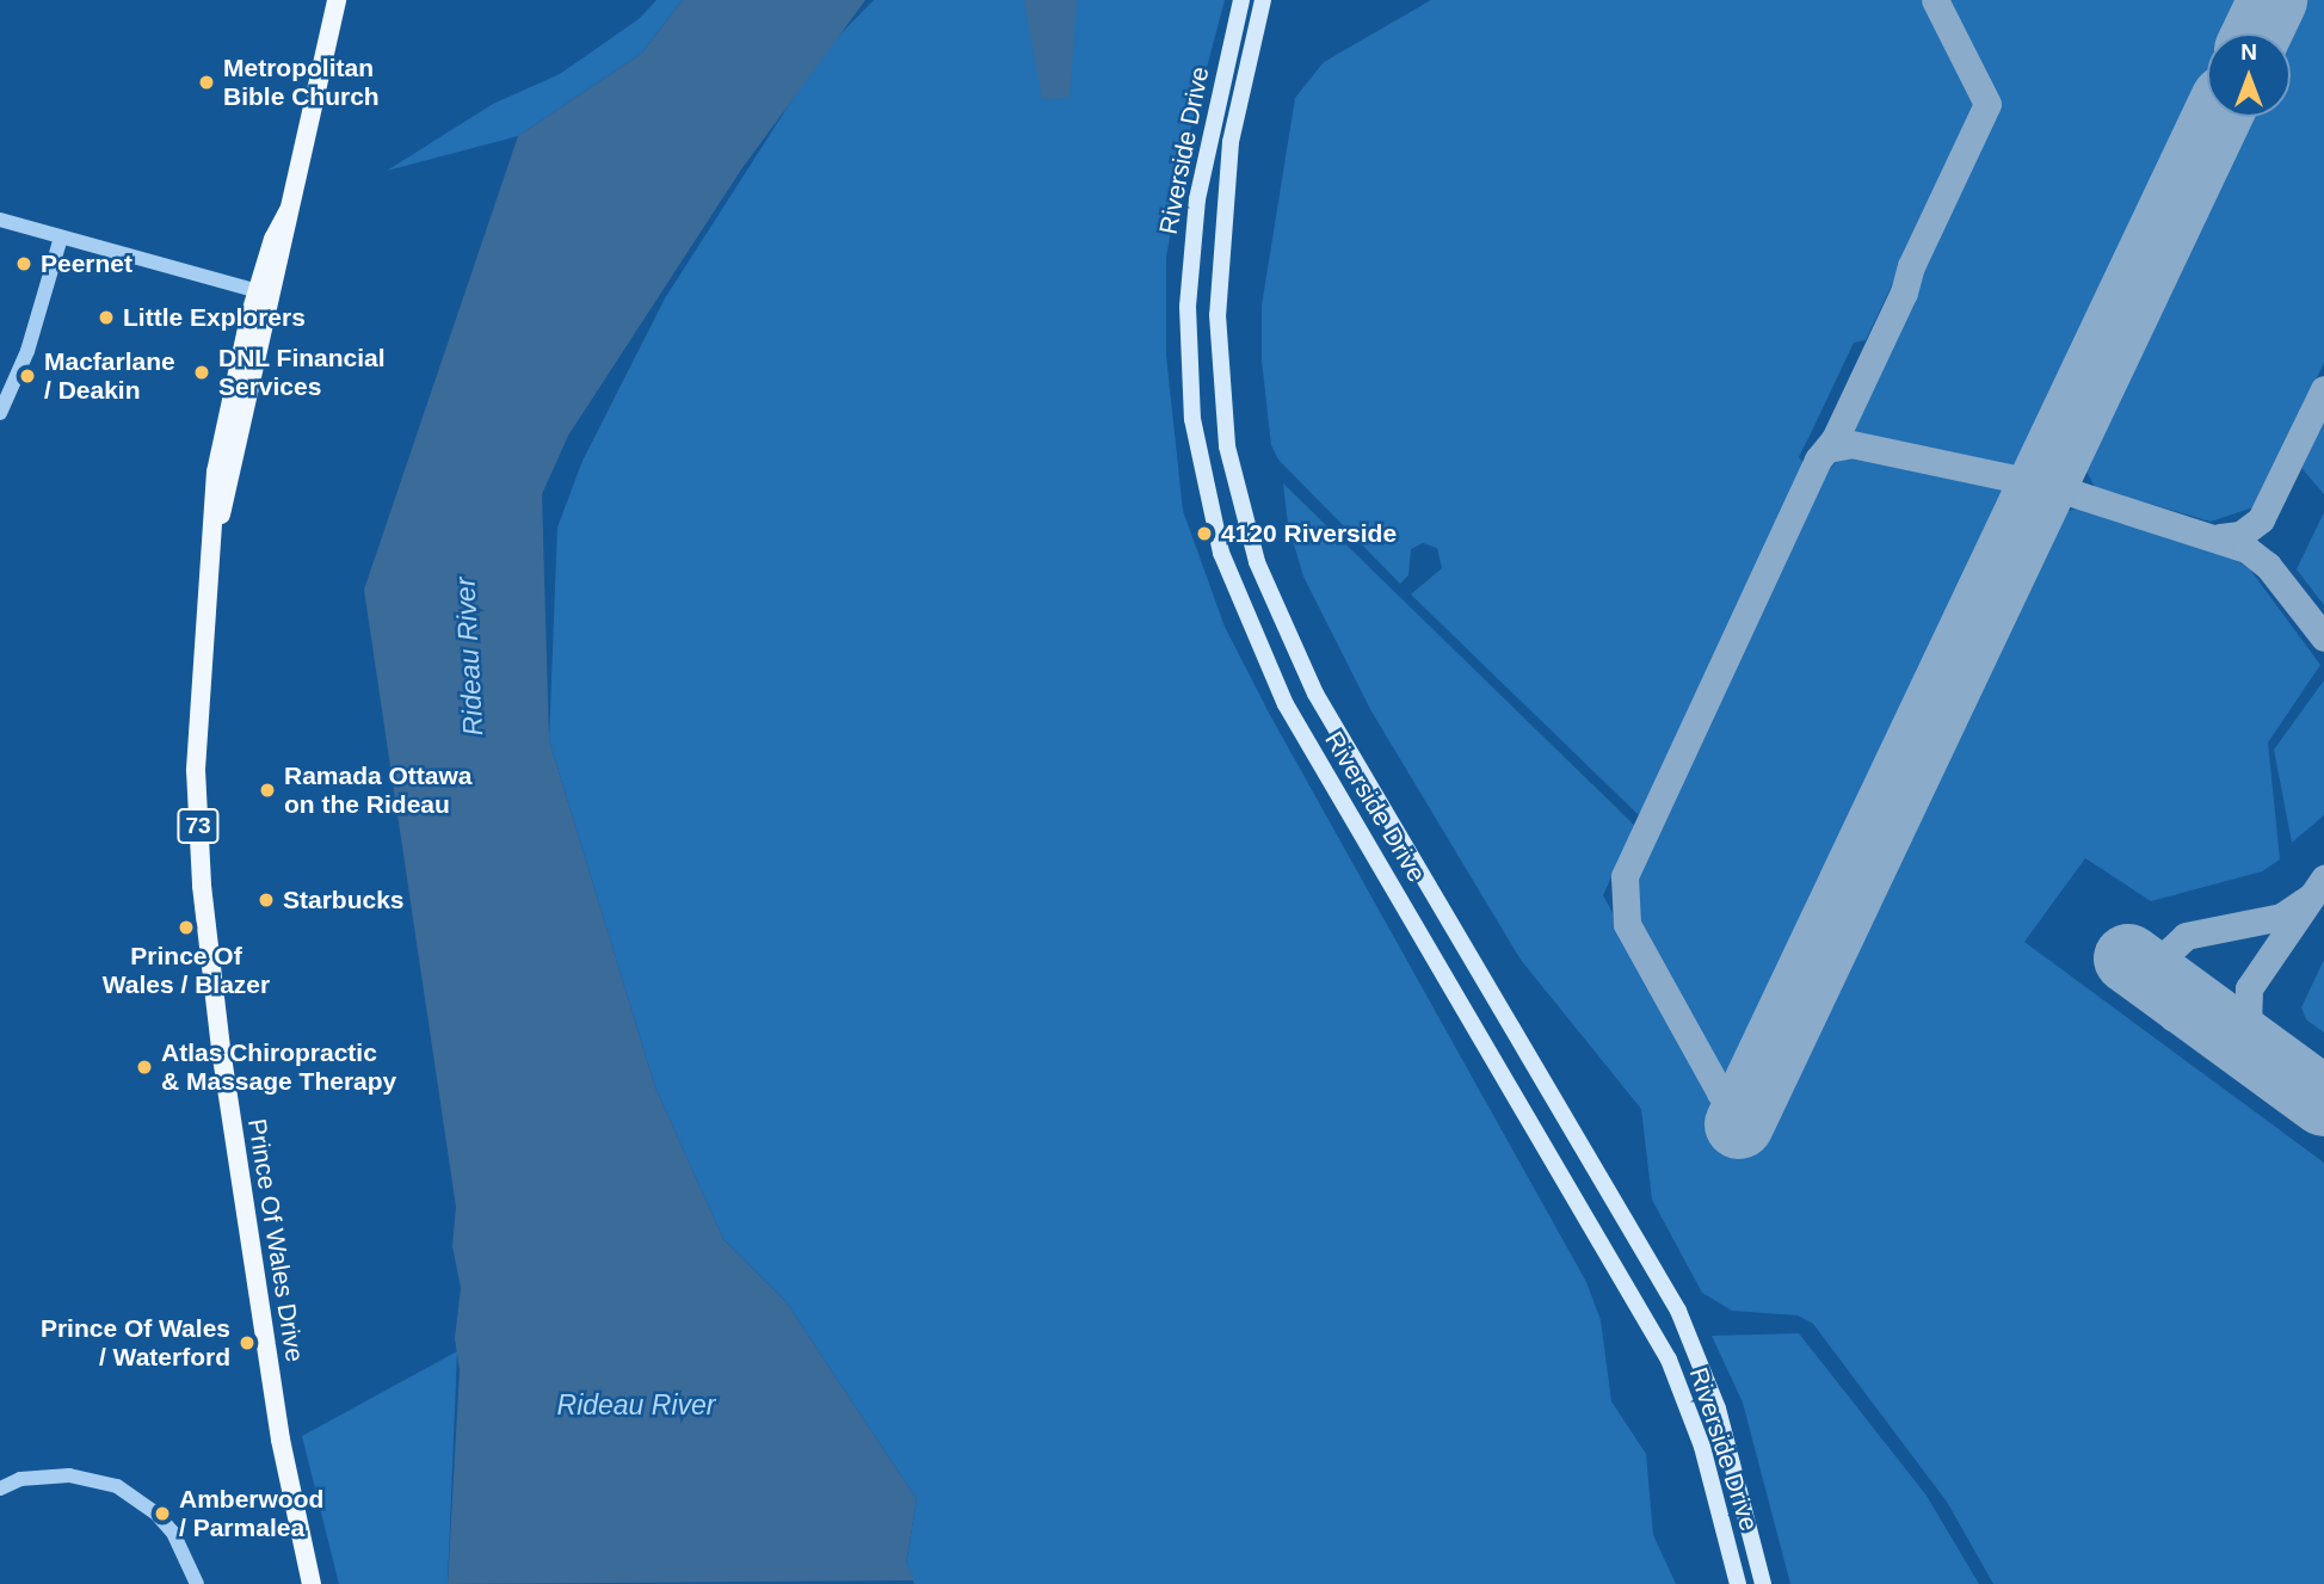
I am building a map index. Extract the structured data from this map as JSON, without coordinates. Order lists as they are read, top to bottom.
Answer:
{
  "streets": {
    "main road": ["Riverside Drive", "73", "Prince Of Wales Drive"]
  },
  "water": ["Rideau River"],
  "places": [
    "Metropolitan Bible Church",
    "Peernet",
    "Little Explorers",
    "DNL Financial Services",
    "Macfarlane / Deakin",
    "4120 Riverside",
    "Ramada Ottawa on the Rideau",
    "Starbucks",
    "Prince Of Wales / Blazer",
    "Atlas Chiropractic & Massage Therapy",
    "Prince Of Wales / Waterford",
    "Amberwood / Parmalea"
  ],
  "north": "top"
}
